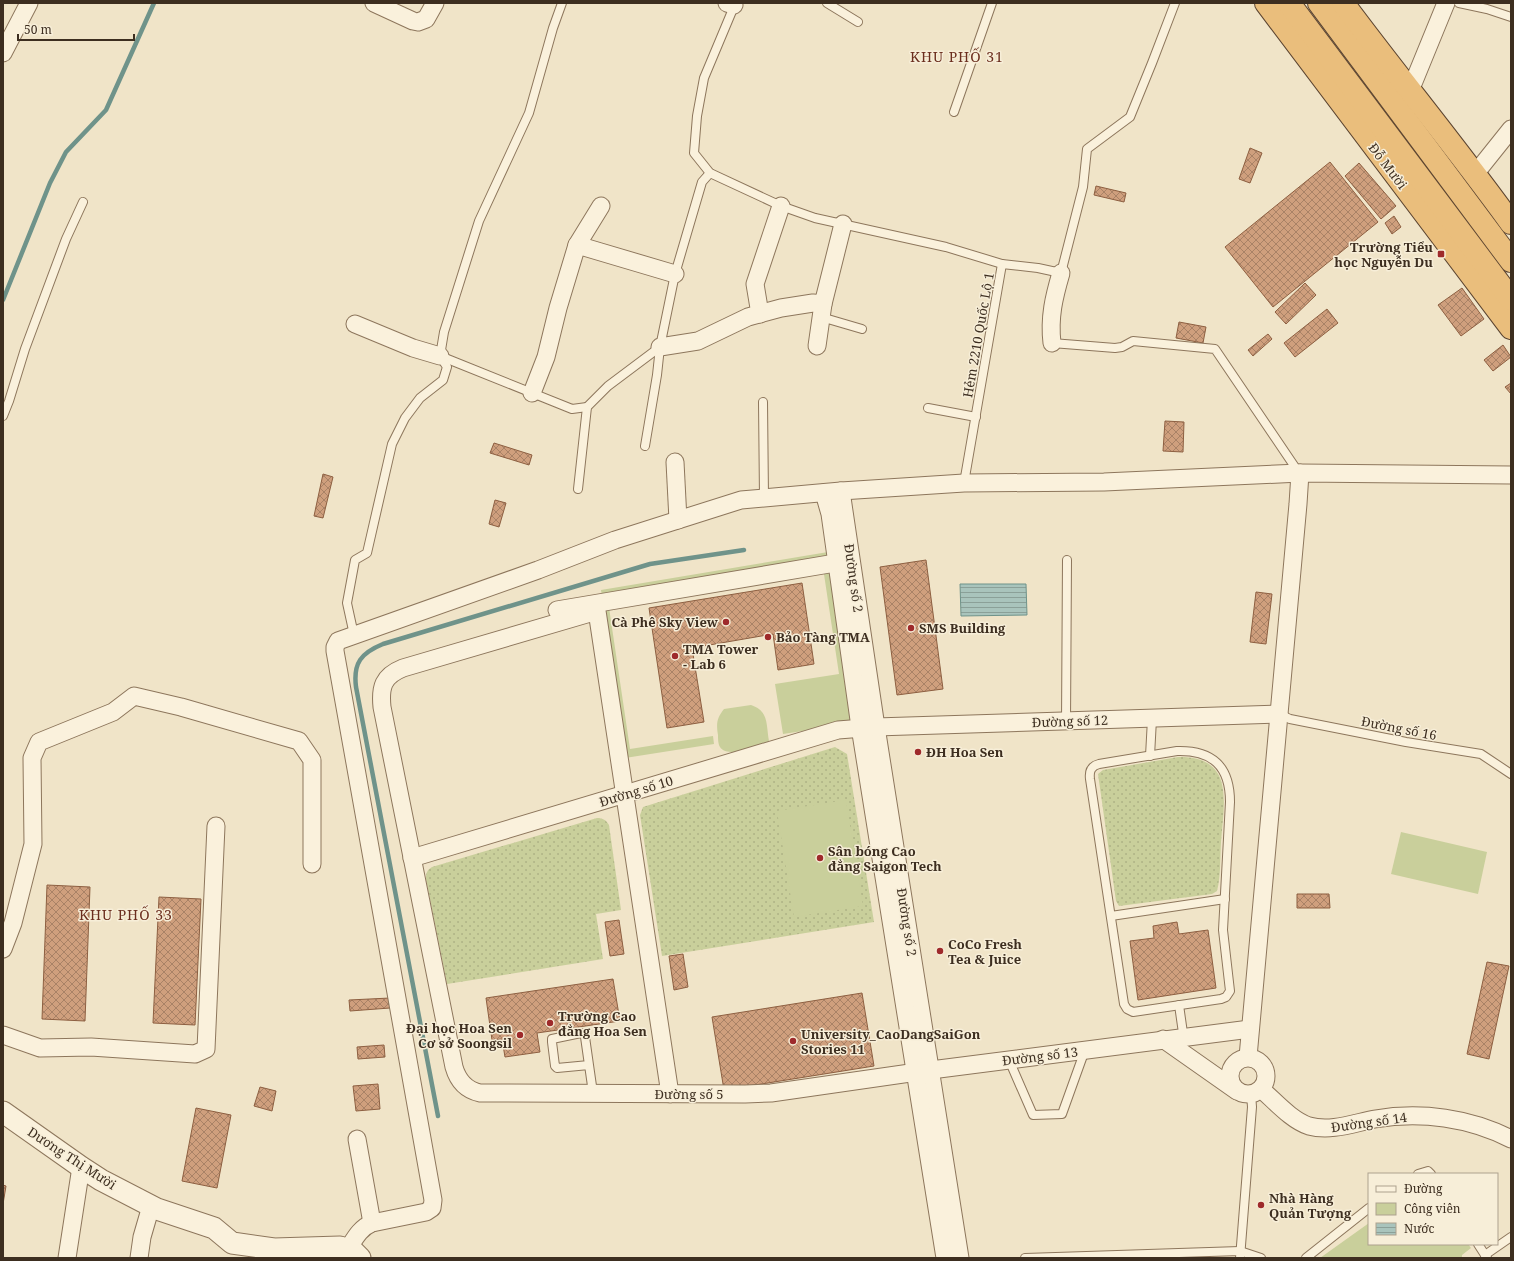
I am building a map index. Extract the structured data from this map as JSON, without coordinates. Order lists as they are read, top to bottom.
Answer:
{
  "streets": {
    "highway": ["Đỗ Mười"],
    "street": [
      "Đường số 2",
      "Đường số 12",
      "Đường số 10",
      "Đường số 13",
      "Đường số 5",
      "Đường số 14",
      "Dương Thị Mười"
    ],
    "lane": ["Hẻm 2210 Quốc Lộ 1", "Đường số 16"]
  },
  "crossings": [
    ["Đường số 2", "Đường số 12"],
    ["Đường số 2", "Đường số 10"],
    ["Đường số 2", "Đường số 13"],
    ["Đường số 2", "Đường số 5"],
    ["Đường số 12", "Đường số 16"],
    ["Đường số 12", "Đường số 10"],
    ["Đường số 10", "Đường số 5"],
    ["Đường số 13", "Đường số 5"]
  ],
  "districts": ["KHU PHỐ 31", "KHU PHỐ 33"],
  "places": {
    "transit": ["Trường Tiểu học Nguyễn Du"],
    "other": [
      "Cà Phê Sky View",
      "SMS Building",
      "Bảo Tàng TMA",
      "TMA Tower - Lab 6",
      "ĐH Hoa Sen",
      "Sân bóng Cao đẳng Saigon Tech",
      "CoCo Fresh Tea & Juice",
      "Trường Cao đẳng Hoa Sen",
      "Đại học Hoa Sen Cơ sở Soongsil",
      "University_CaoDangSaiGon Stories 11",
      "Nhà Hàng Quản Tượng"
    ]
  },
  "legend": ["Đường", "Công viên", "Nước"],
  "scale_bar": "50 m"
}
